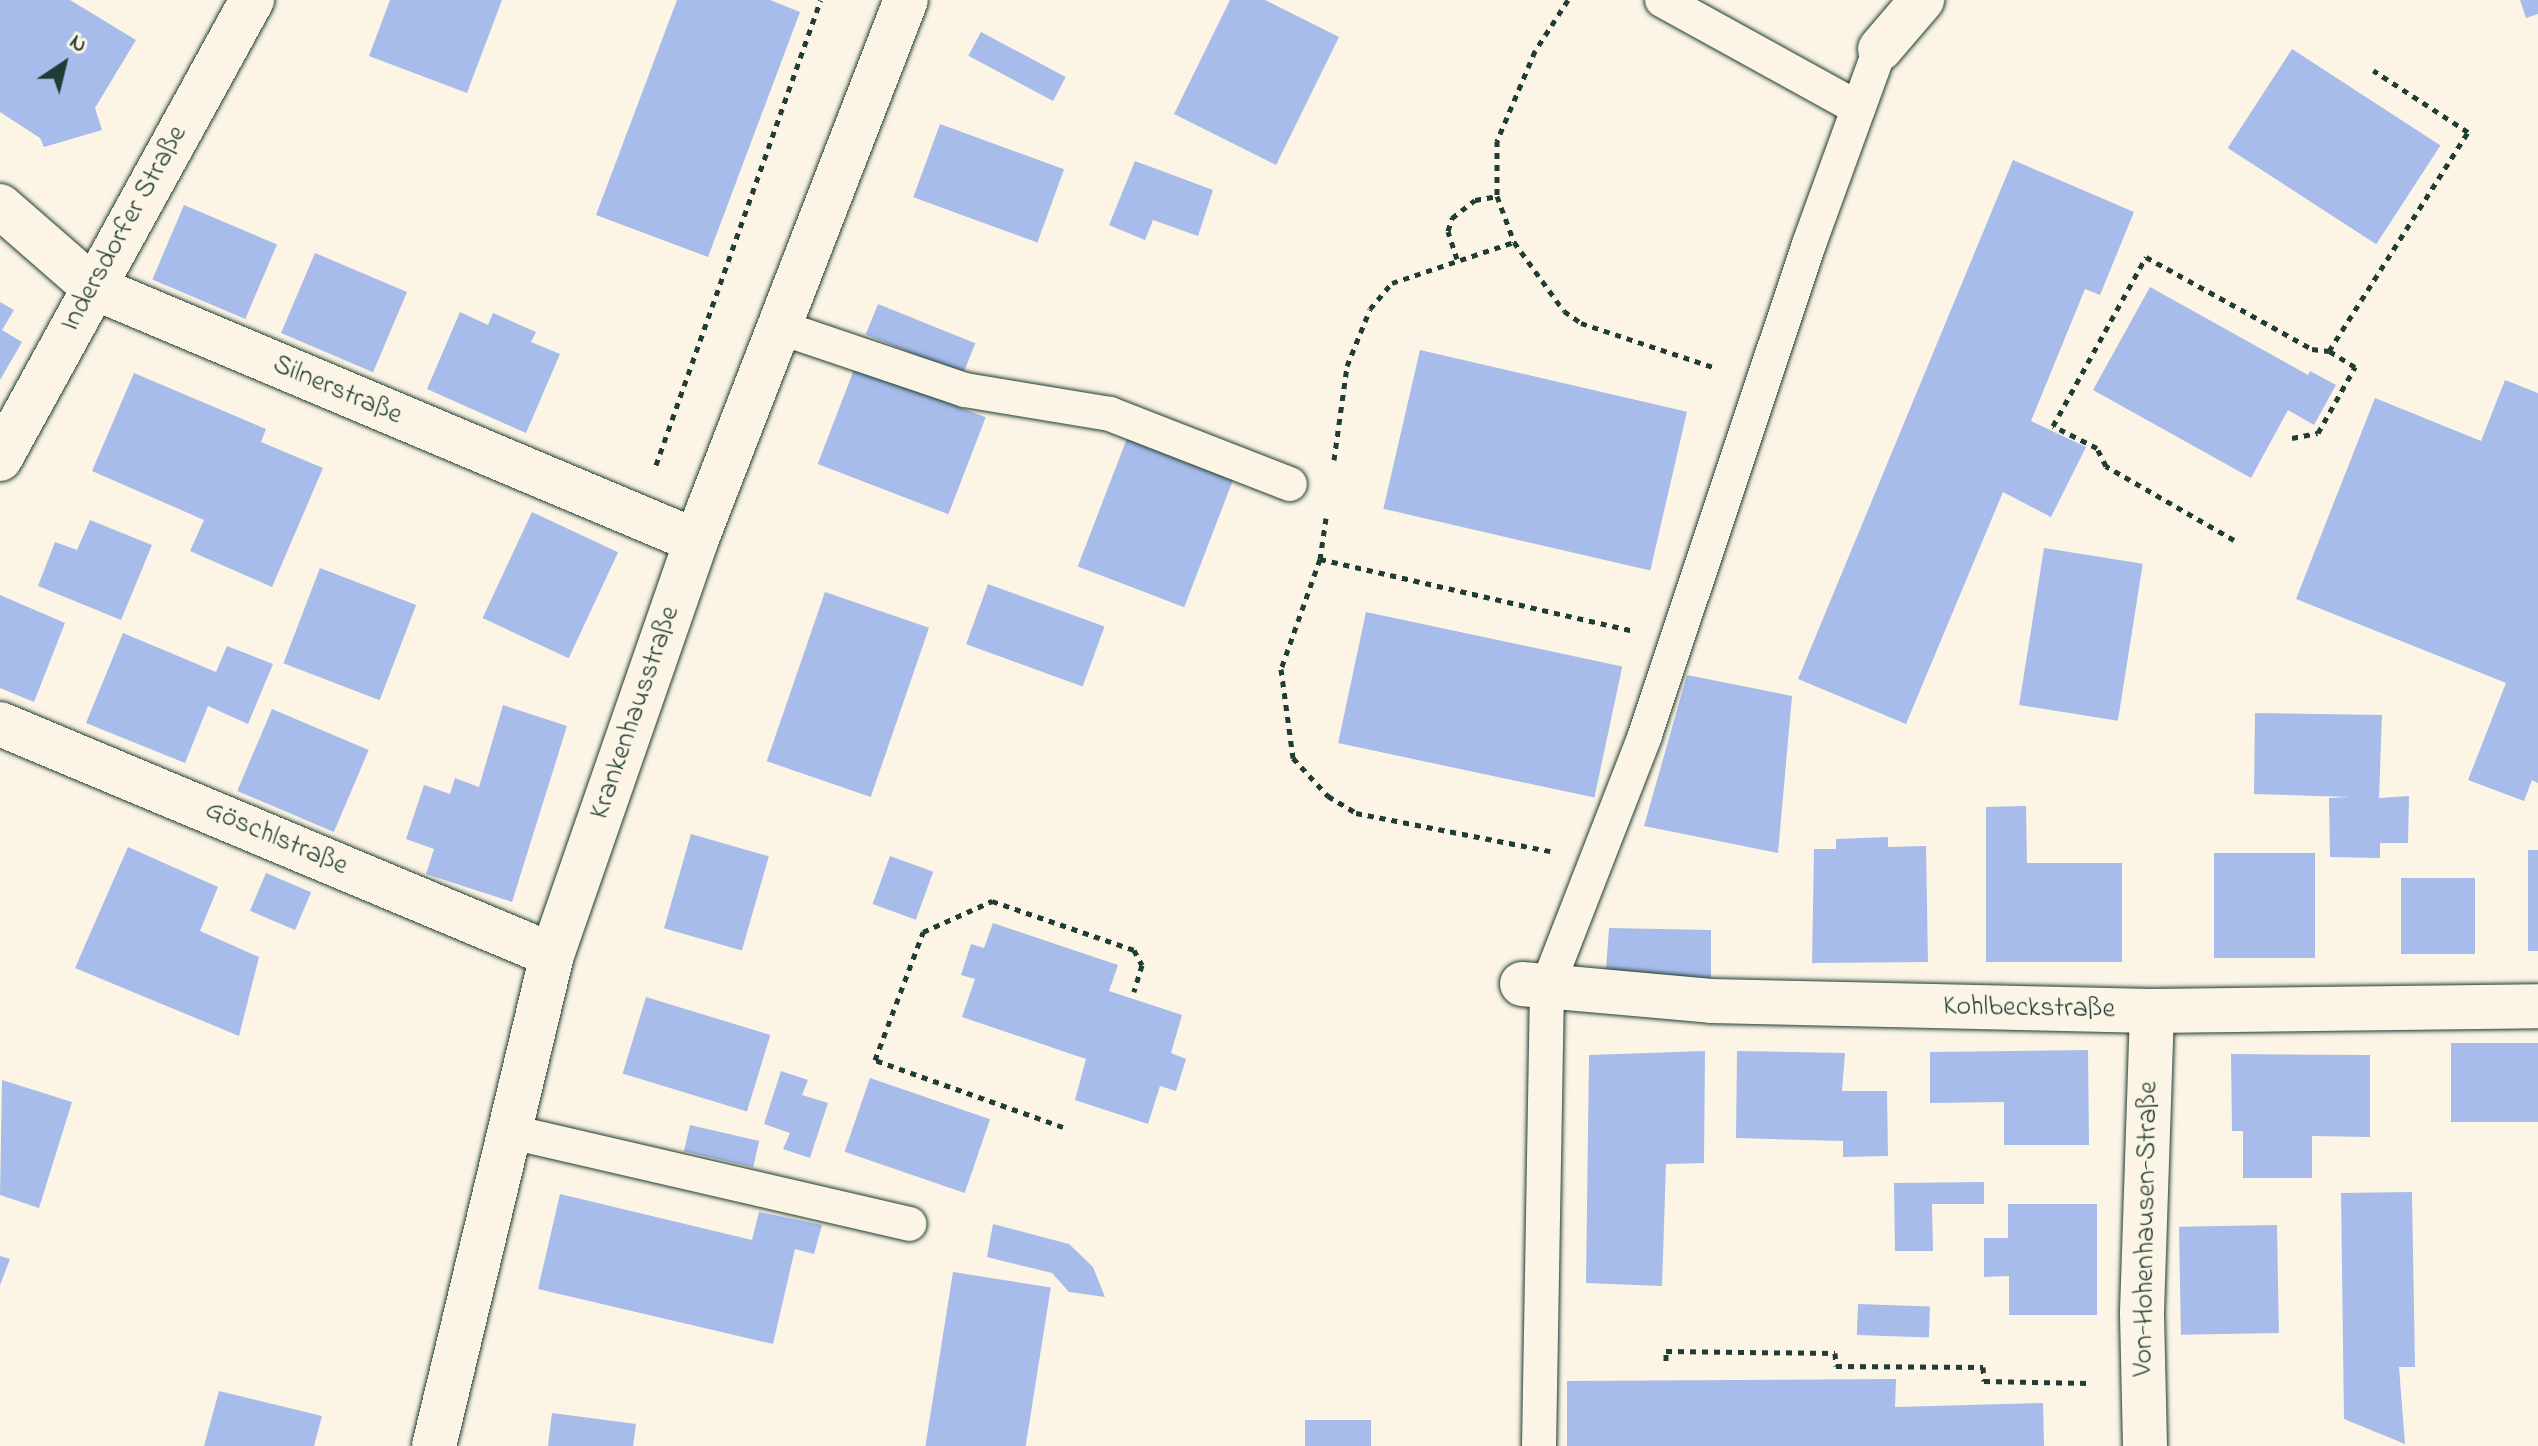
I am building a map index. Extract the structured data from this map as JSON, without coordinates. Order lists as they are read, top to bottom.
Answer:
{
  "streets": {
    "street": [
      "Indersdorfer Straße",
      "Silnerstraße",
      "Krankenhausstraße",
      "Göschlstraße",
      "Kohlbeckstraße",
      "Von-Hohenhausen-Straße"
    ]
  },
  "crossings": [
    ["Indersdorfer Straße", "Silnerstraße"],
    ["Silnerstraße", "Krankenhausstraße"],
    ["Krankenhausstraße", "Göschlstraße"],
    ["Kohlbeckstraße", "Von-Hohenhausen-Straße"]
  ],
  "north": "top right"
}
